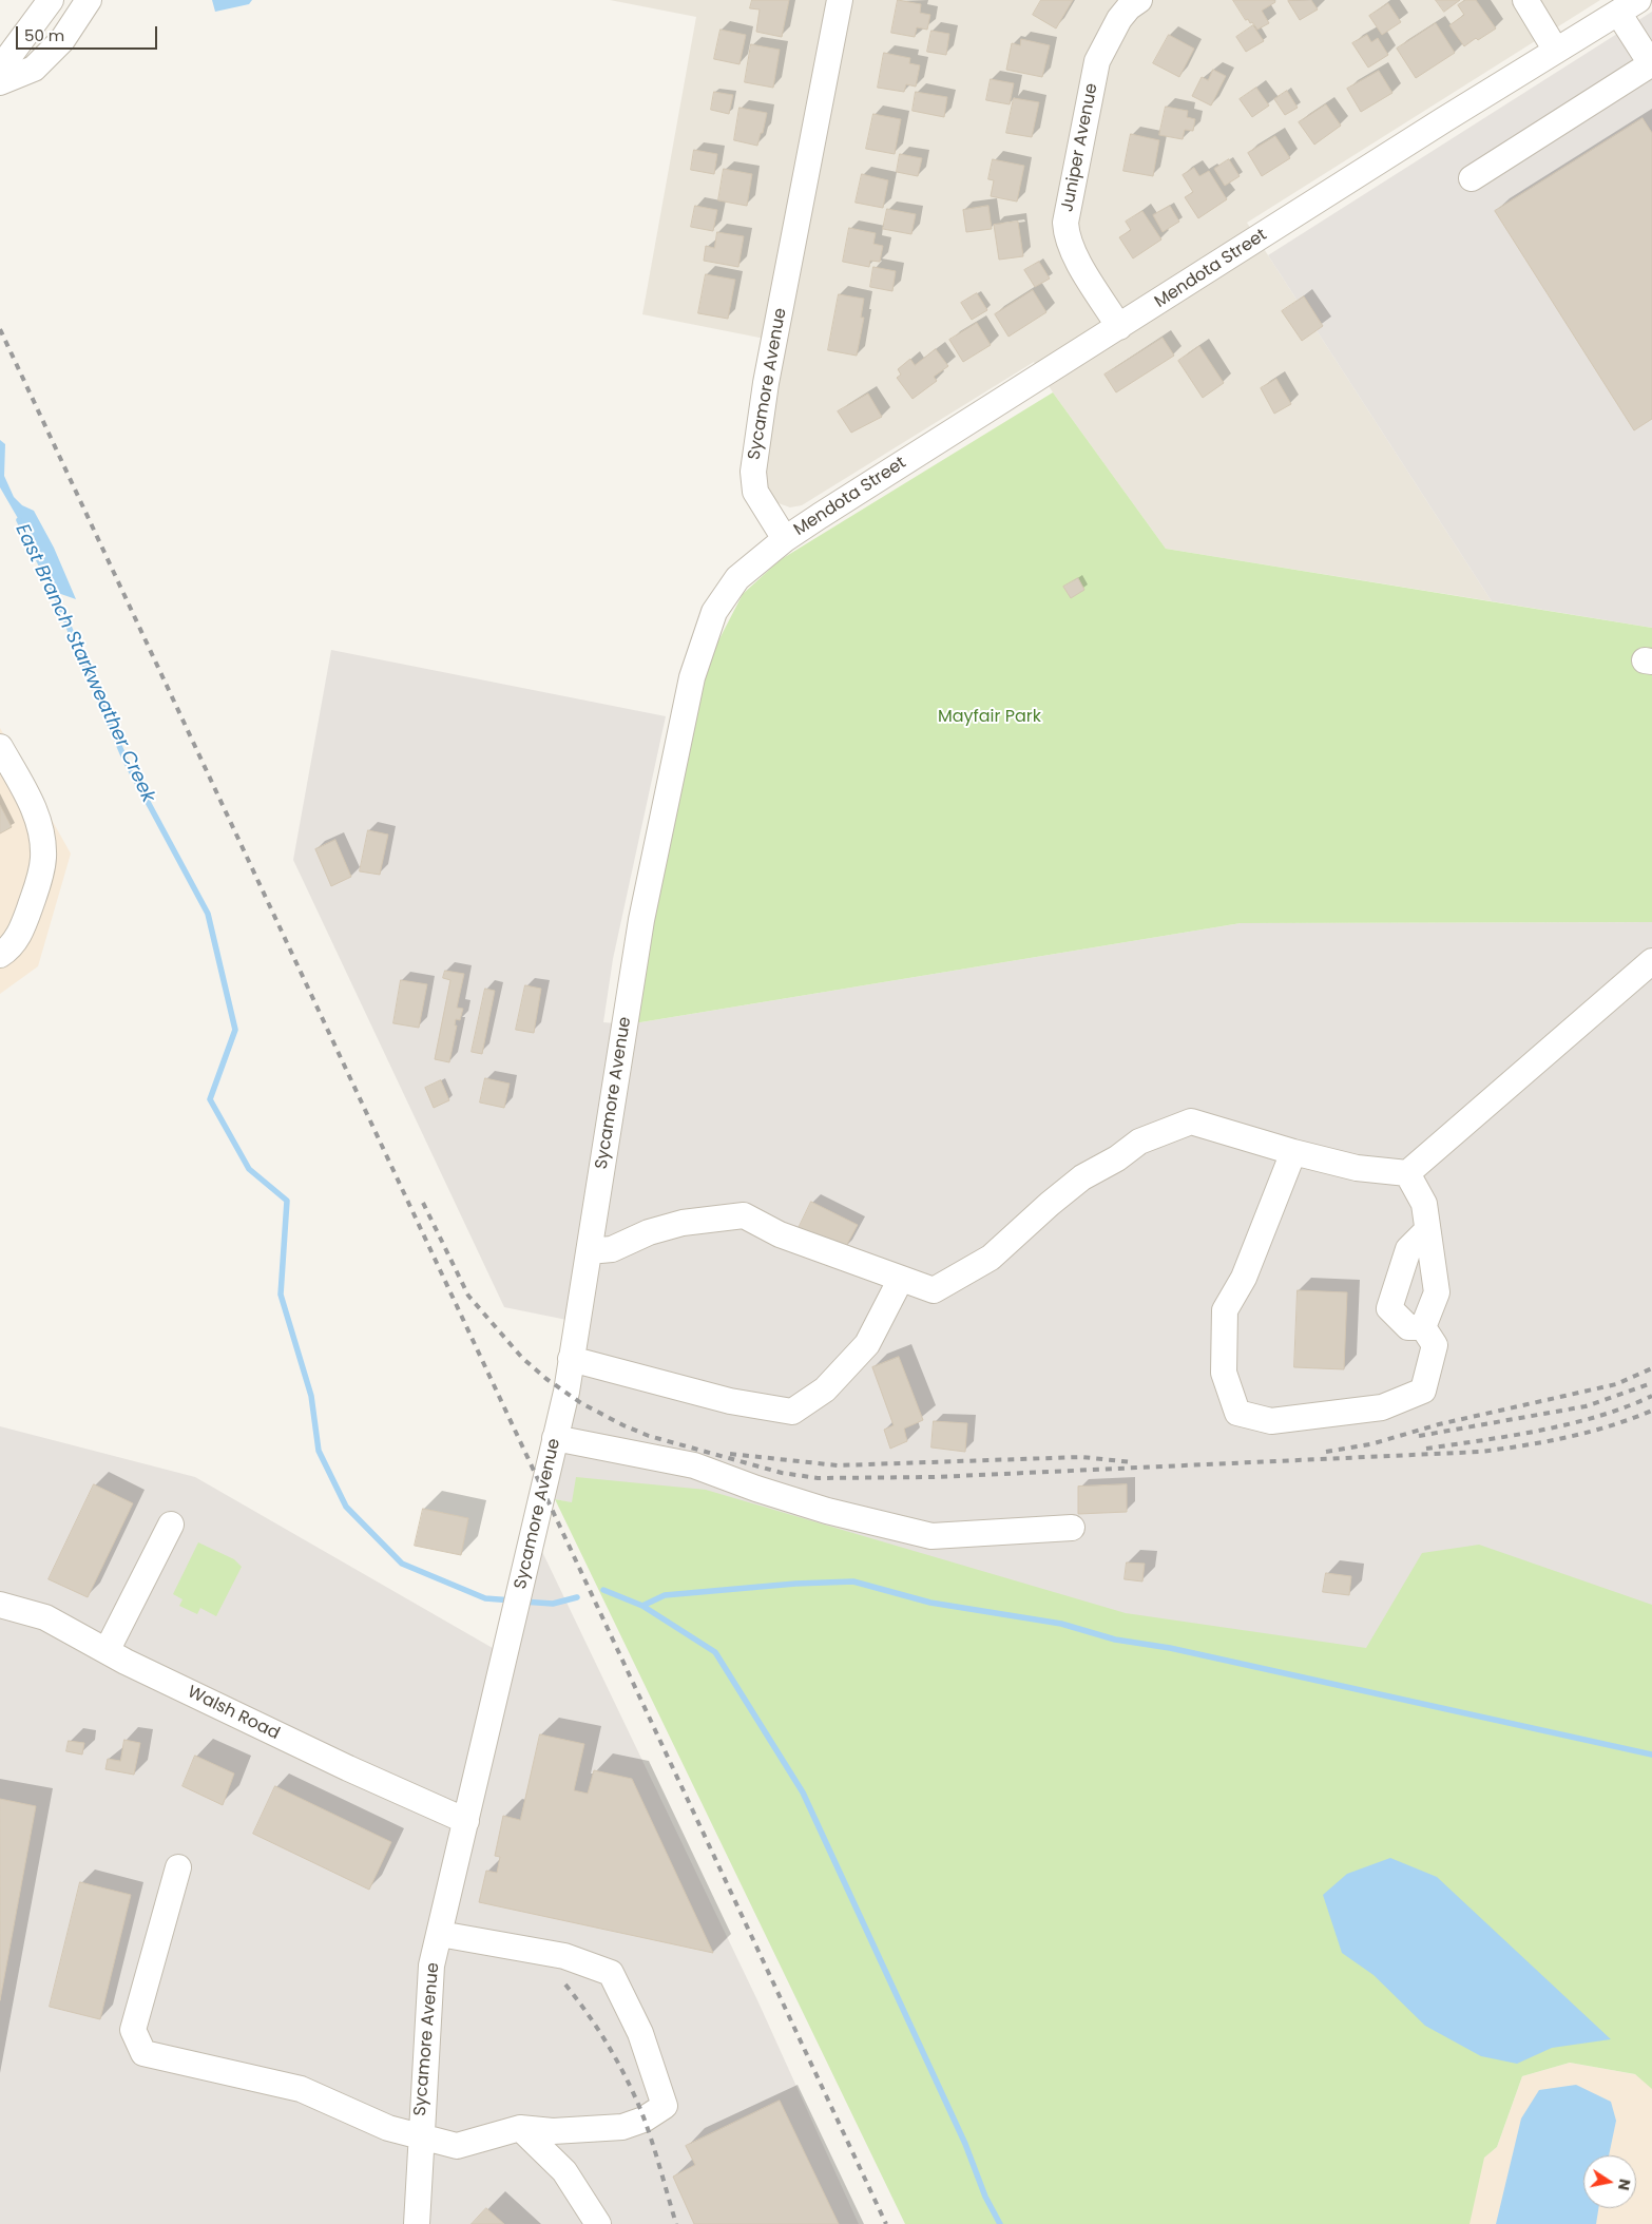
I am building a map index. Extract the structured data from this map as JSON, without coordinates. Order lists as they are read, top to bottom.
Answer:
{
  "streets": {
    "street": [
      "Juniper Avenue",
      "Mendota Street",
      "Sycamore Avenue",
      "Walsh Road"
    ]
  },
  "crossings": [
    ["Juniper Avenue", "Mendota Street"],
    ["Mendota Street", "Sycamore Avenue"],
    ["Sycamore Avenue", "Walsh Road"]
  ],
  "water": ["East Branch Starkweather Creek"],
  "parks": ["Mayfair Park"],
  "scale_bar": "50 m",
  "north": "right"
}
